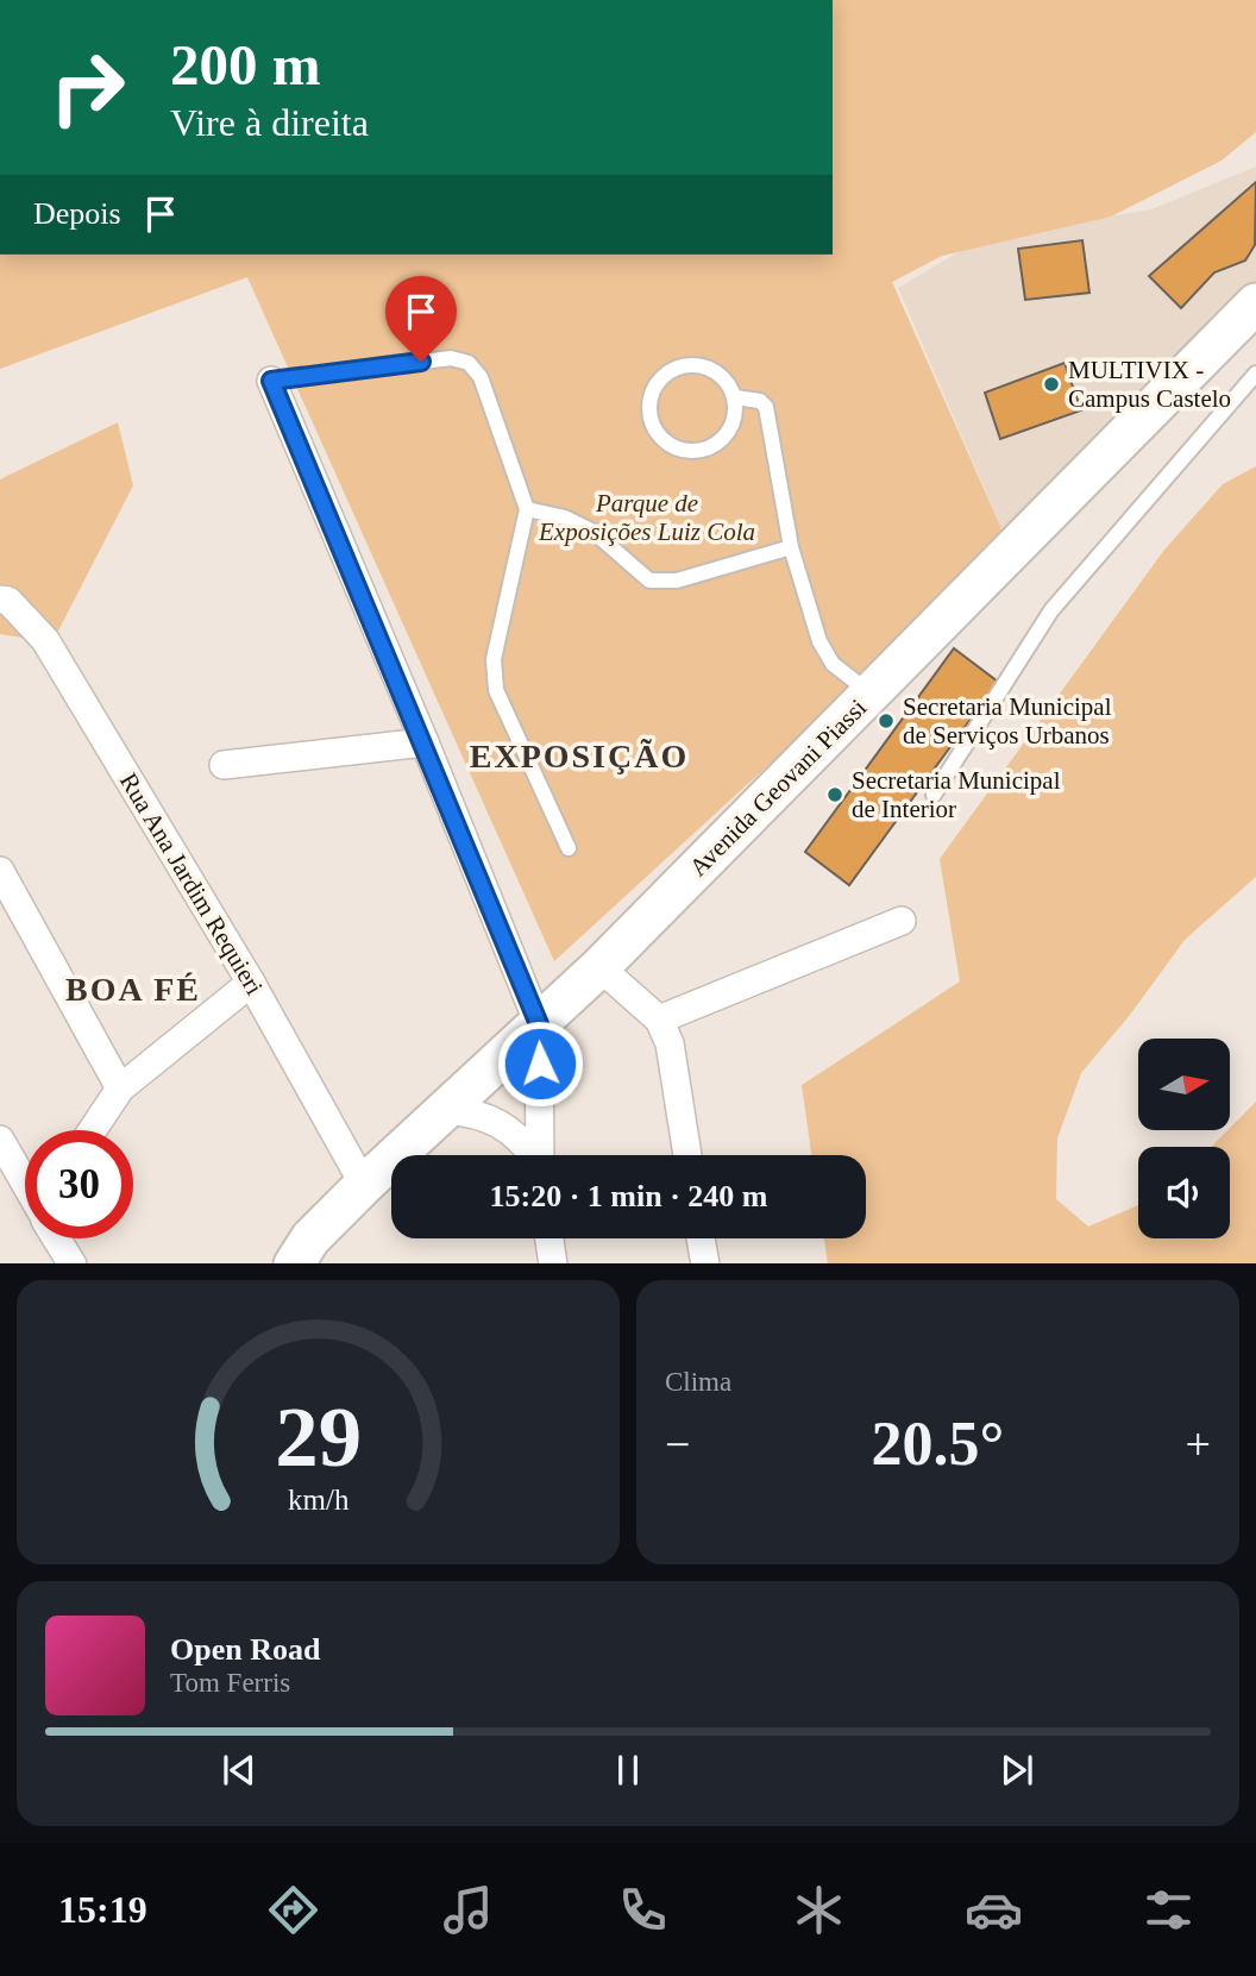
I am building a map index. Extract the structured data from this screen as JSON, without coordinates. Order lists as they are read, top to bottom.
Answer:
{
  "streets": {
    "main road": ["Avenida Geovani Piassi"],
    "street": ["Rua Ana Jardim Requieri"]
  },
  "crossings": [
    ["Avenida Geovani Piassi", "Rua Ana Jardim Requieri"]
  ],
  "districts": ["EXPOSIÇÃO", "BOA FÉ"],
  "parks": ["Parque de Exposições Luiz Cola"],
  "places": ["MULTIVIX - Campus Castelo", "Secretaria Municipal de Serviços Urbanos", "Secretaria Municipal de Interior"],
  "north": "right",
  "page": {
    "turn": ["200 m", "Vire à direita"],
    "then": "Depois",
    "limit": "30",
    "trip": "15:20 · 1 min · 240 m",
    "tile": "Clima",
    "heat": ["−", "20.5°", "+"],
    "song": ["Open Road", "Tom Ferris"],
    "tabs": "15:19",
    "gauge": ["29", "km/h"]
  }
}
